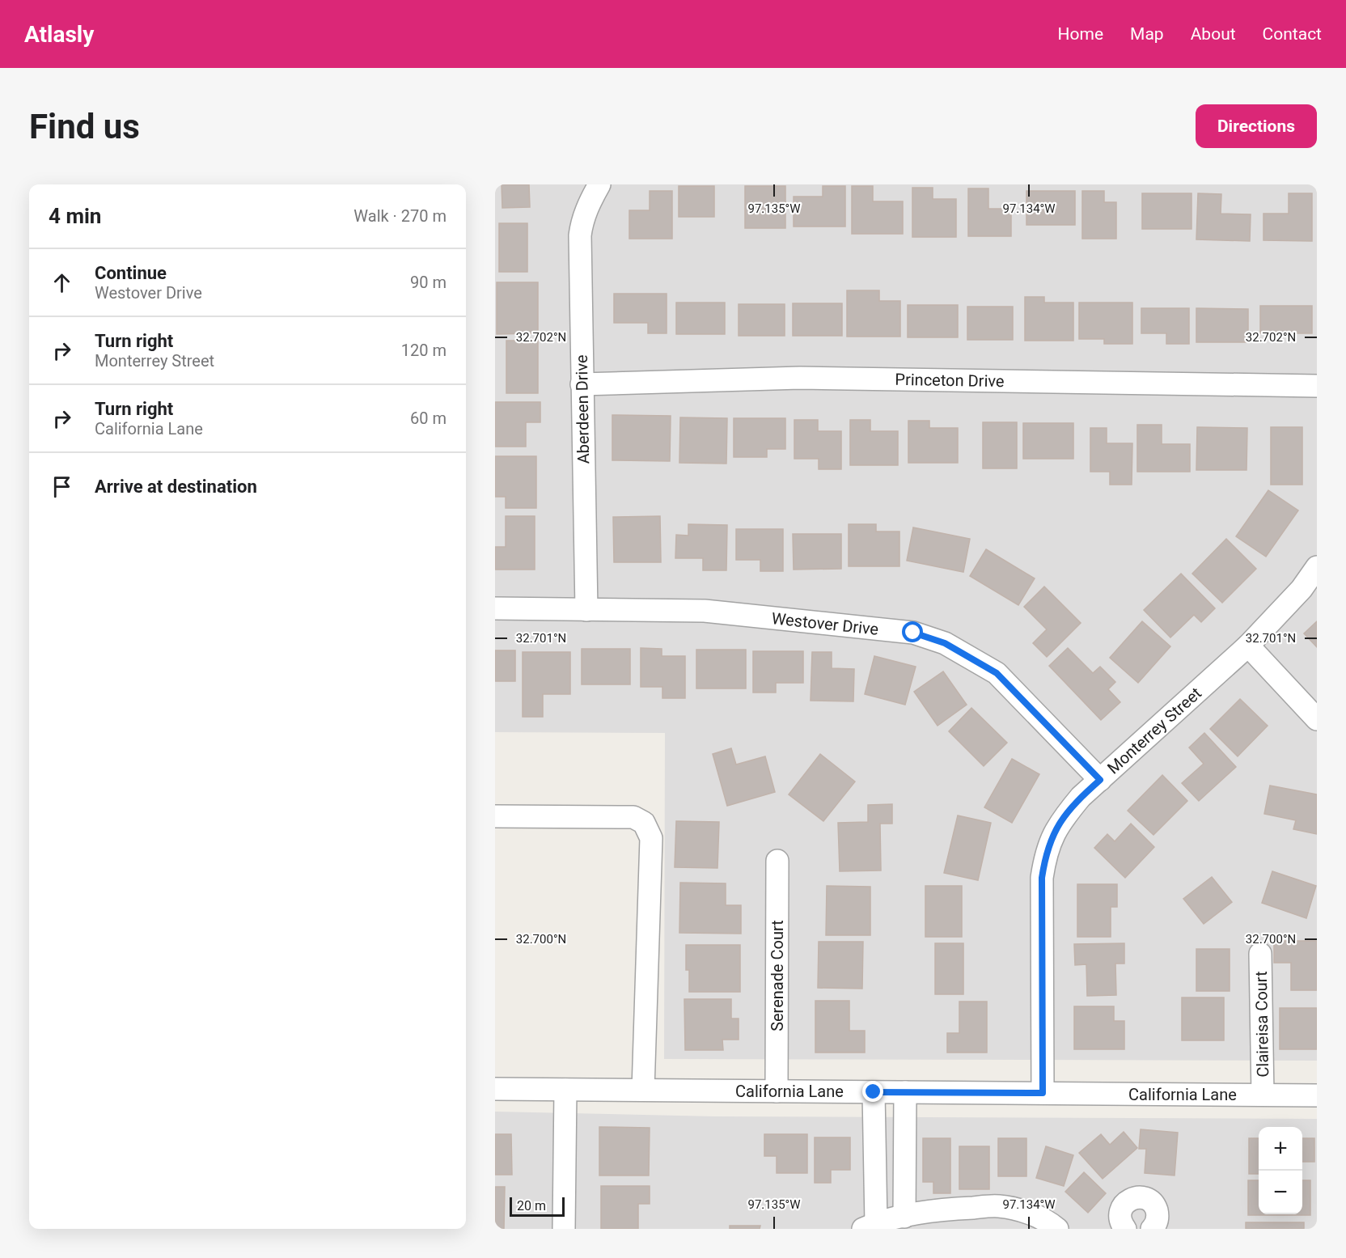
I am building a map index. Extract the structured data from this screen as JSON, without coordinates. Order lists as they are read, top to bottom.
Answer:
{
  "streets": {
    "street": [
      "Princeton Drive",
      "Aberdeen Drive",
      "Westover Drive",
      "Monterrey Street",
      "Serenade Court",
      "Claireisa Court",
      "California Lane"
    ]
  },
  "crossings": [
    ["Princeton Drive", "Aberdeen Drive"],
    ["Aberdeen Drive", "Westover Drive"],
    ["Westover Drive", "Monterrey Street"],
    ["Monterrey Street", "California Lane"],
    ["Serenade Court", "California Lane"],
    ["Claireisa Court", "California Lane"]
  ],
  "scale_bar": "20 m",
  "page": {
    "header": "Atlasly",
    "nav": [
      "Home",
      "Map",
      "About",
      "Contact"
    ],
    "buttons": "Directions",
    "title": "Find us",
    "heading": ["4 min", "Walk · 270 m"],
    "list": [
      ["Continue", "Westover Drive", "90 m"],
      ["Turn right", "Monterrey Street", "120 m"],
      ["Turn right", "California Lane", "60 m"],
      "Arrive at destination"
    ],
    "map_buttons": ["+", "−"],
    "scale": "20 m"
  },
  "coordinates": [
    "97.135°W",
    "97.134°W",
    "32.702°N",
    "32.701°N",
    "32.700°N"
  ]
}
